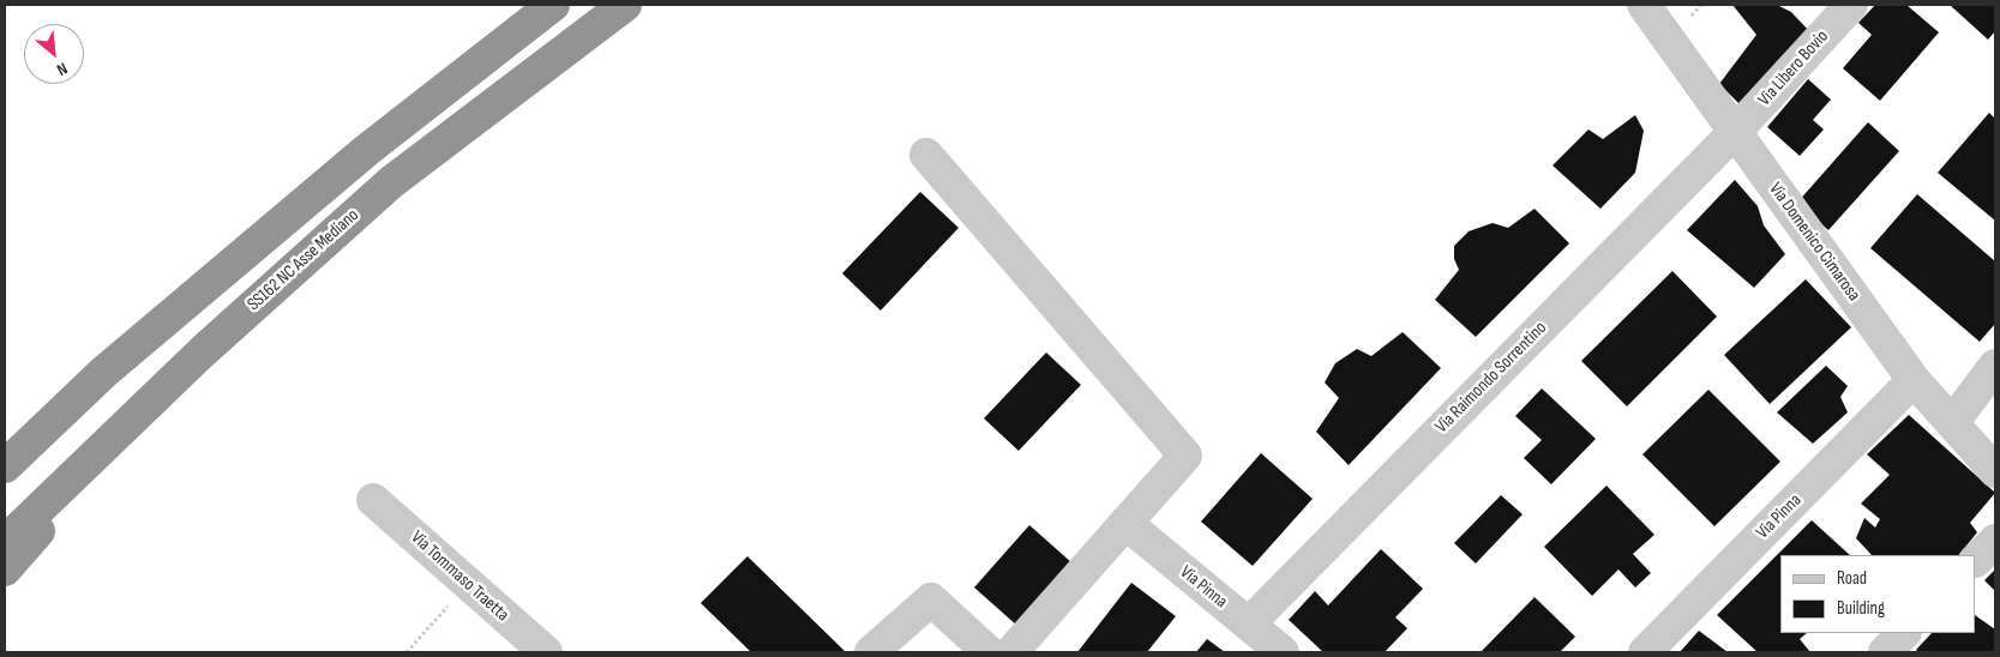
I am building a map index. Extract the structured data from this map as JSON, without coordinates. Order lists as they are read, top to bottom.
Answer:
{
  "streets": {
    "highway": ["SS162 NC Asse Mediano"],
    "street": [
      "Via Libero Bovio",
      "Via Domenico Cimarosa",
      "Via Raimondo Sorrentino",
      "Via Pinna",
      "Via Tommaso Traetta"
    ]
  },
  "crossings": [
    ["Via Libero Bovio", "Via Domenico Cimarosa"],
    ["Via Libero Bovio", "Via Raimondo Sorrentino"],
    ["Via Domenico Cimarosa", "Via Raimondo Sorrentino"],
    ["Via Domenico Cimarosa", "Via Pinna"],
    ["Via Raimondo Sorrentino", "Via Pinna"]
  ],
  "legend": ["Road", "Building"],
  "north": "bottom right"
}
